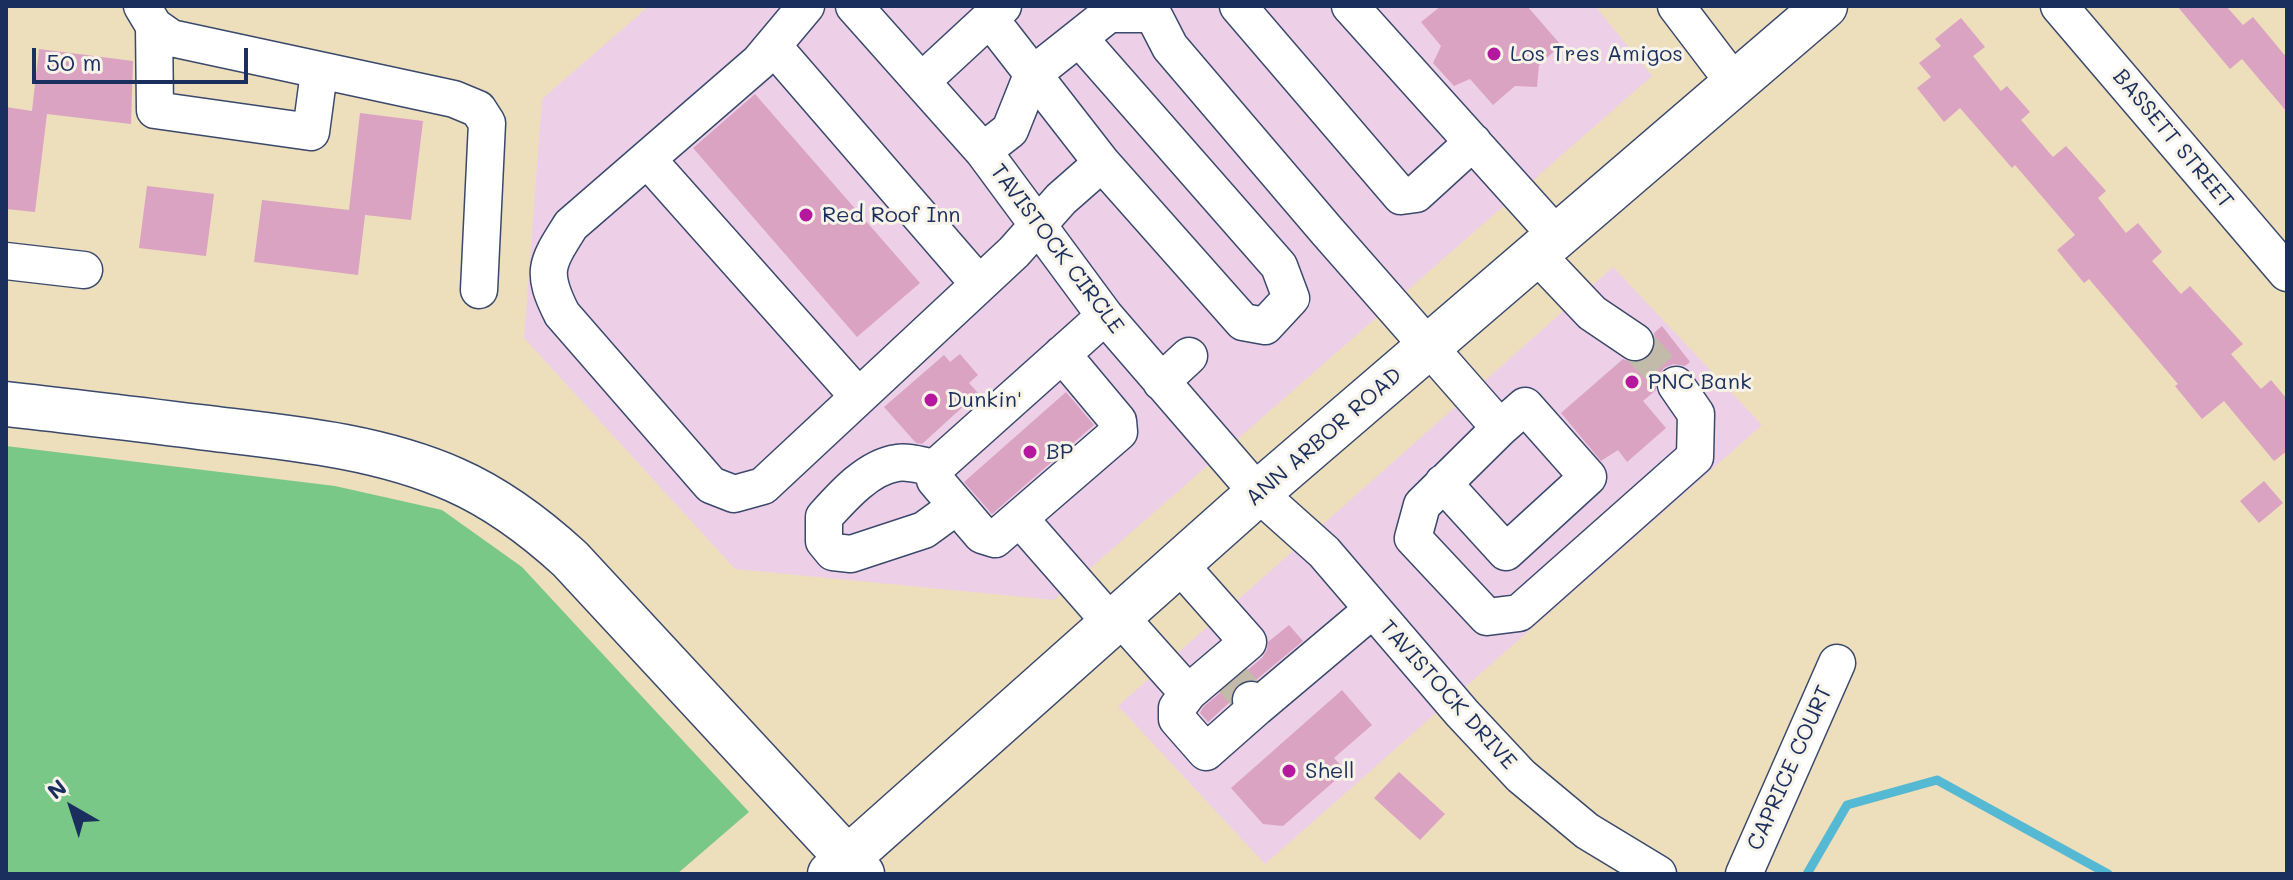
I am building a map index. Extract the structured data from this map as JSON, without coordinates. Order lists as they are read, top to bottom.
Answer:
{
  "streets": {
    "main road": ["ANN ARBOR ROAD"],
    "street": [
      "BASSETT STREET",
      "TAVISTOCK CIRCLE",
      "TAVISTOCK DRIVE",
      "CAPRICE COURT"
    ]
  },
  "crossings": [
    ["TAVISTOCK CIRCLE", "ANN ARBOR ROAD"],
    ["TAVISTOCK CIRCLE", "TAVISTOCK DRIVE"],
    ["ANN ARBOR ROAD", "TAVISTOCK DRIVE"]
  ],
  "places": [
    "Los Tres Amigos",
    "Red Roof Inn",
    "PNC Bank",
    "Dunkin'",
    "BP",
    "Shell"
  ],
  "scale_bar": "50 m",
  "north": "top left"
}
